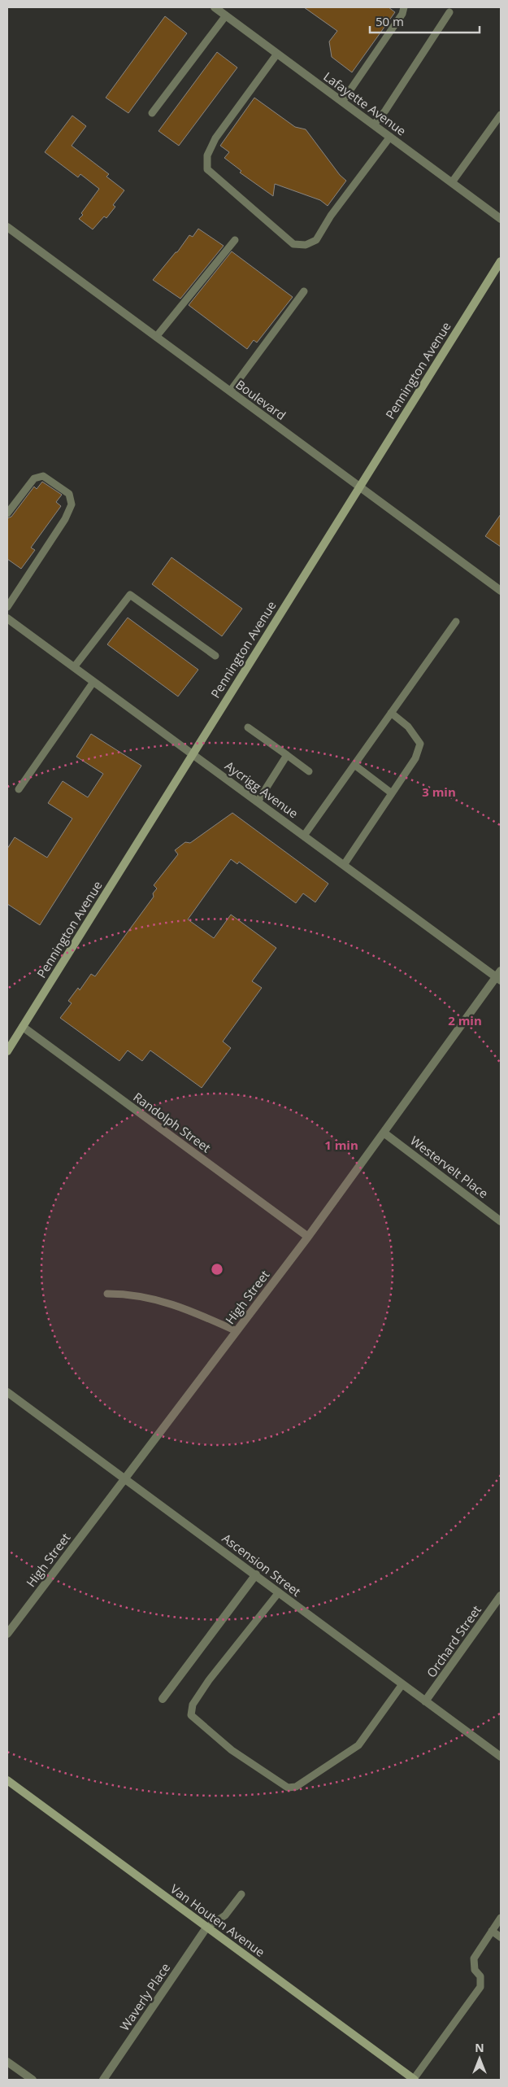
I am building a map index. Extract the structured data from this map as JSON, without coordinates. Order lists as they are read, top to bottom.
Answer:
{
  "streets": {
    "street": [
      "Lafayette Avenue",
      "Pennington Avenue",
      "Boulevard",
      "Aycrigg Avenue",
      "Randolph Street",
      "Westervelt Place",
      "High Street",
      "Ascension Street",
      "Orchard Street",
      "Van Houten Avenue",
      "Waverly Place"
    ]
  },
  "crossings": [
    ["Pennington Avenue", "Boulevard"],
    ["Pennington Avenue", "Aycrigg Avenue"],
    ["Pennington Avenue", "Randolph Street"],
    ["Aycrigg Avenue", "High Street"],
    ["Randolph Street", "High Street"],
    ["Westervelt Place", "High Street"],
    ["High Street", "Ascension Street"],
    ["Ascension Street", "Orchard Street"],
    ["Van Houten Avenue", "Waverly Place"]
  ],
  "scale_bar": "50 m",
  "north": "top",
  "rings": ["3 min", "2 min", "1 min"]
}
